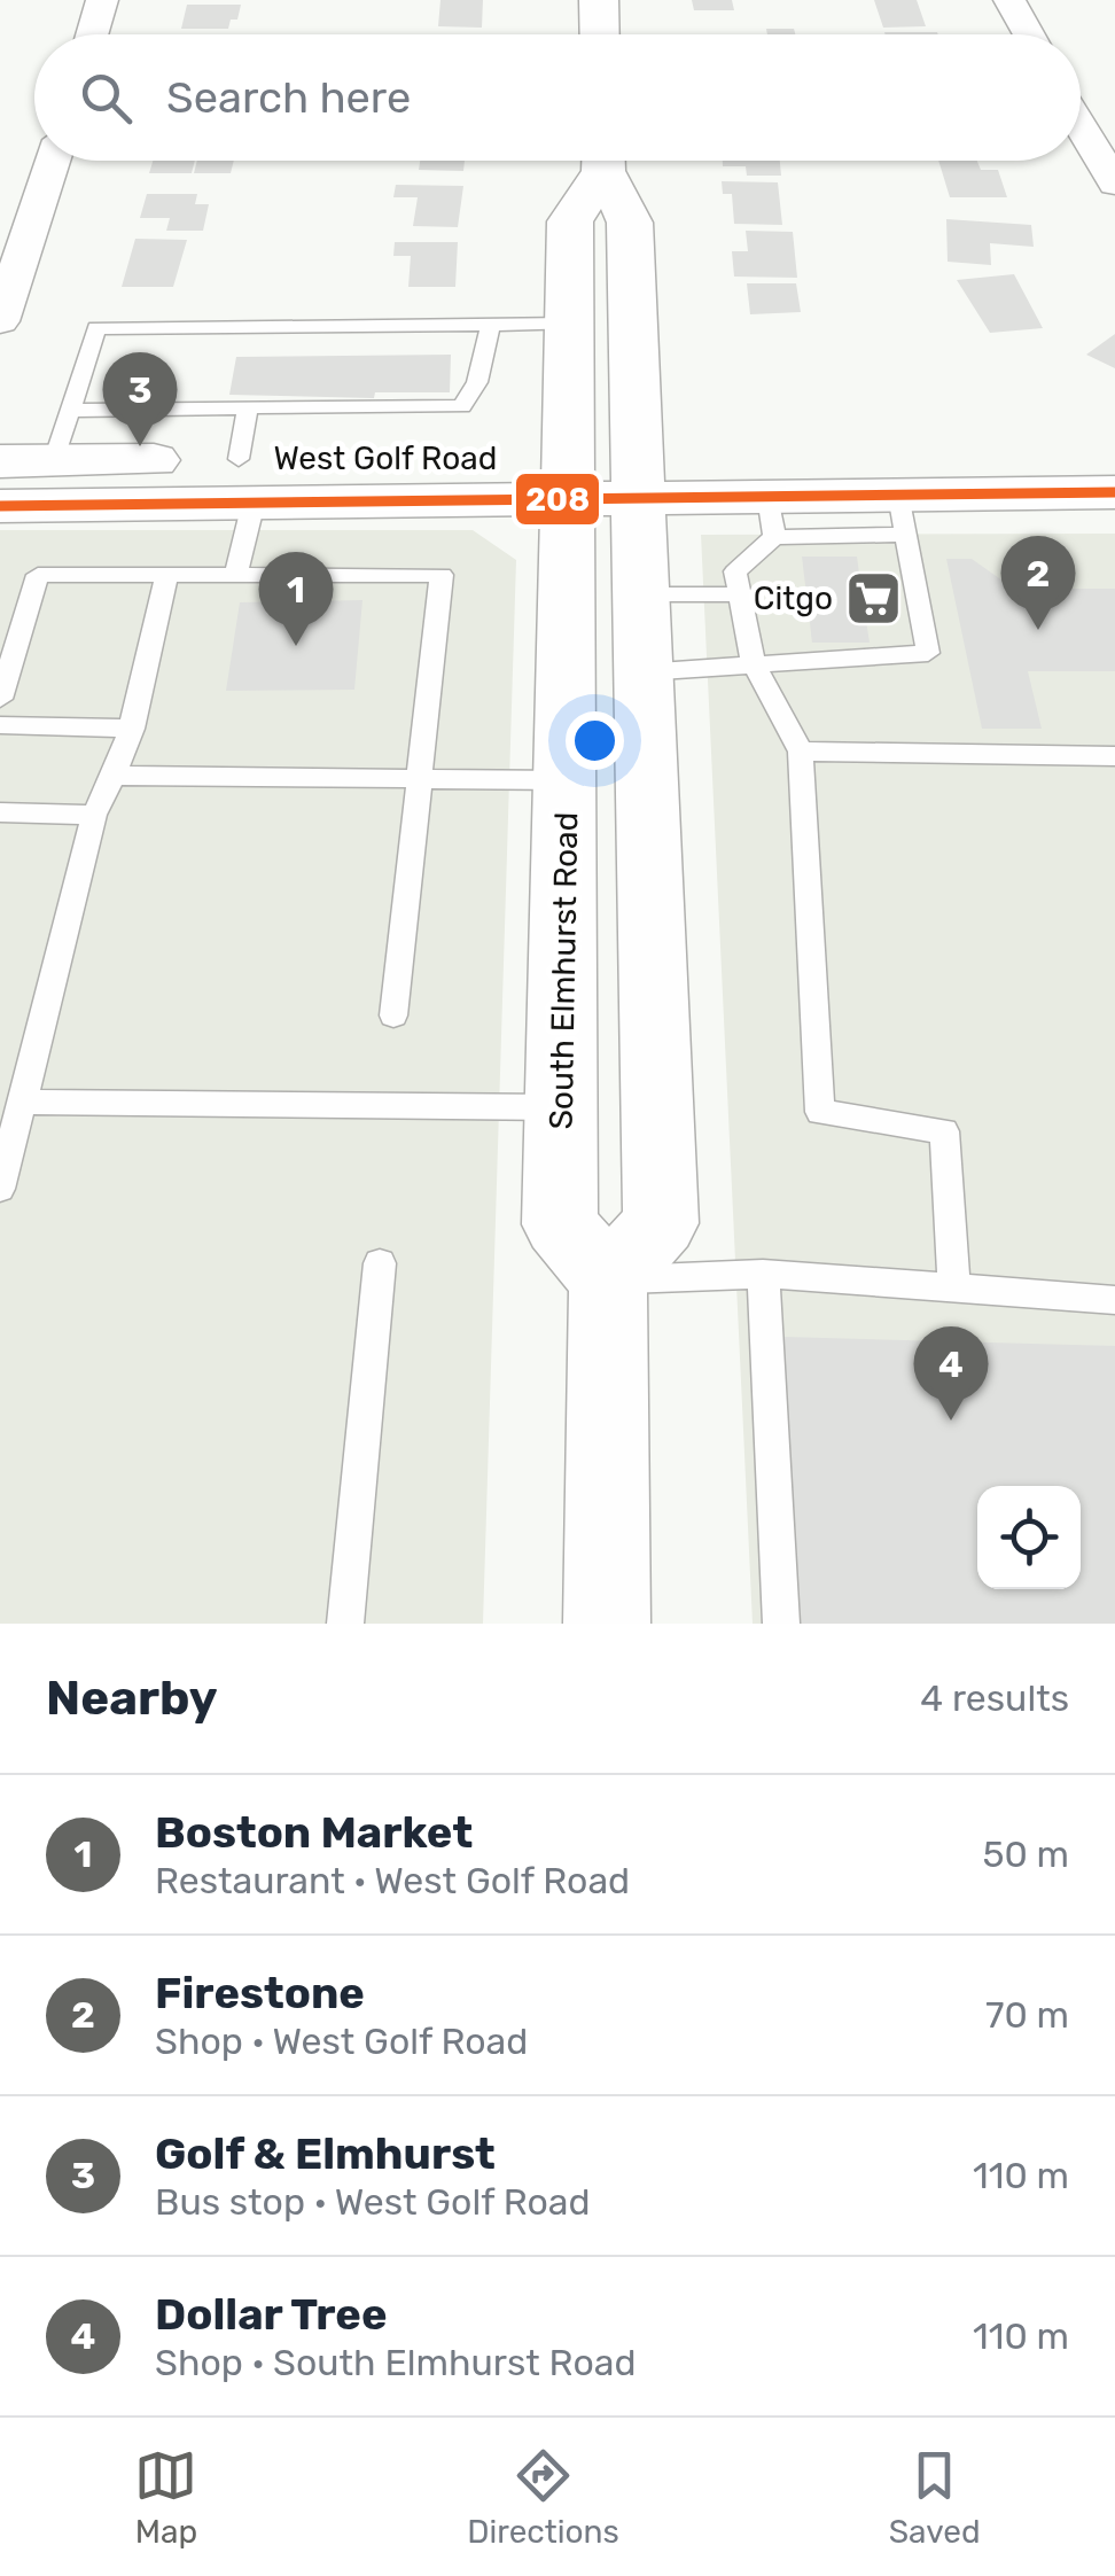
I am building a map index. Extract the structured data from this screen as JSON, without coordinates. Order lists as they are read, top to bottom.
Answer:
{
  "streets": {
    "main road": ["West Golf Road", "South Elmhurst Road"]
  },
  "crossings": [
    ["West Golf Road", "South Elmhurst Road"]
  ],
  "places": {
    "supermarket": ["Citgo"]
  },
  "lines": ["transit line 208"],
  "page": {
    "search": "Search here",
    "pins": [
      "3",
      "2",
      "1",
      "4"
    ],
    "heading": ["Nearby", "4 results"],
    "list": [
      {
        "mark": "1",
        "name": "Boston Market",
        "note": "Restaurant · West Golf Road",
        "value": "50 m"
      },
      {
        "mark": "2",
        "name": "Firestone",
        "note": "Shop · West Golf Road",
        "value": "70 m"
      },
      {
        "mark": "3",
        "name": "Golf & Elmhurst",
        "note": "Bus stop · West Golf Road",
        "value": "110 m"
      },
      {
        "mark": "4",
        "name": "Dollar Tree",
        "note": "Shop · South Elmhurst Road",
        "value": "110 m"
      }
    ],
    "nav": ["Map", "Directions", "Saved"]
  }
}
